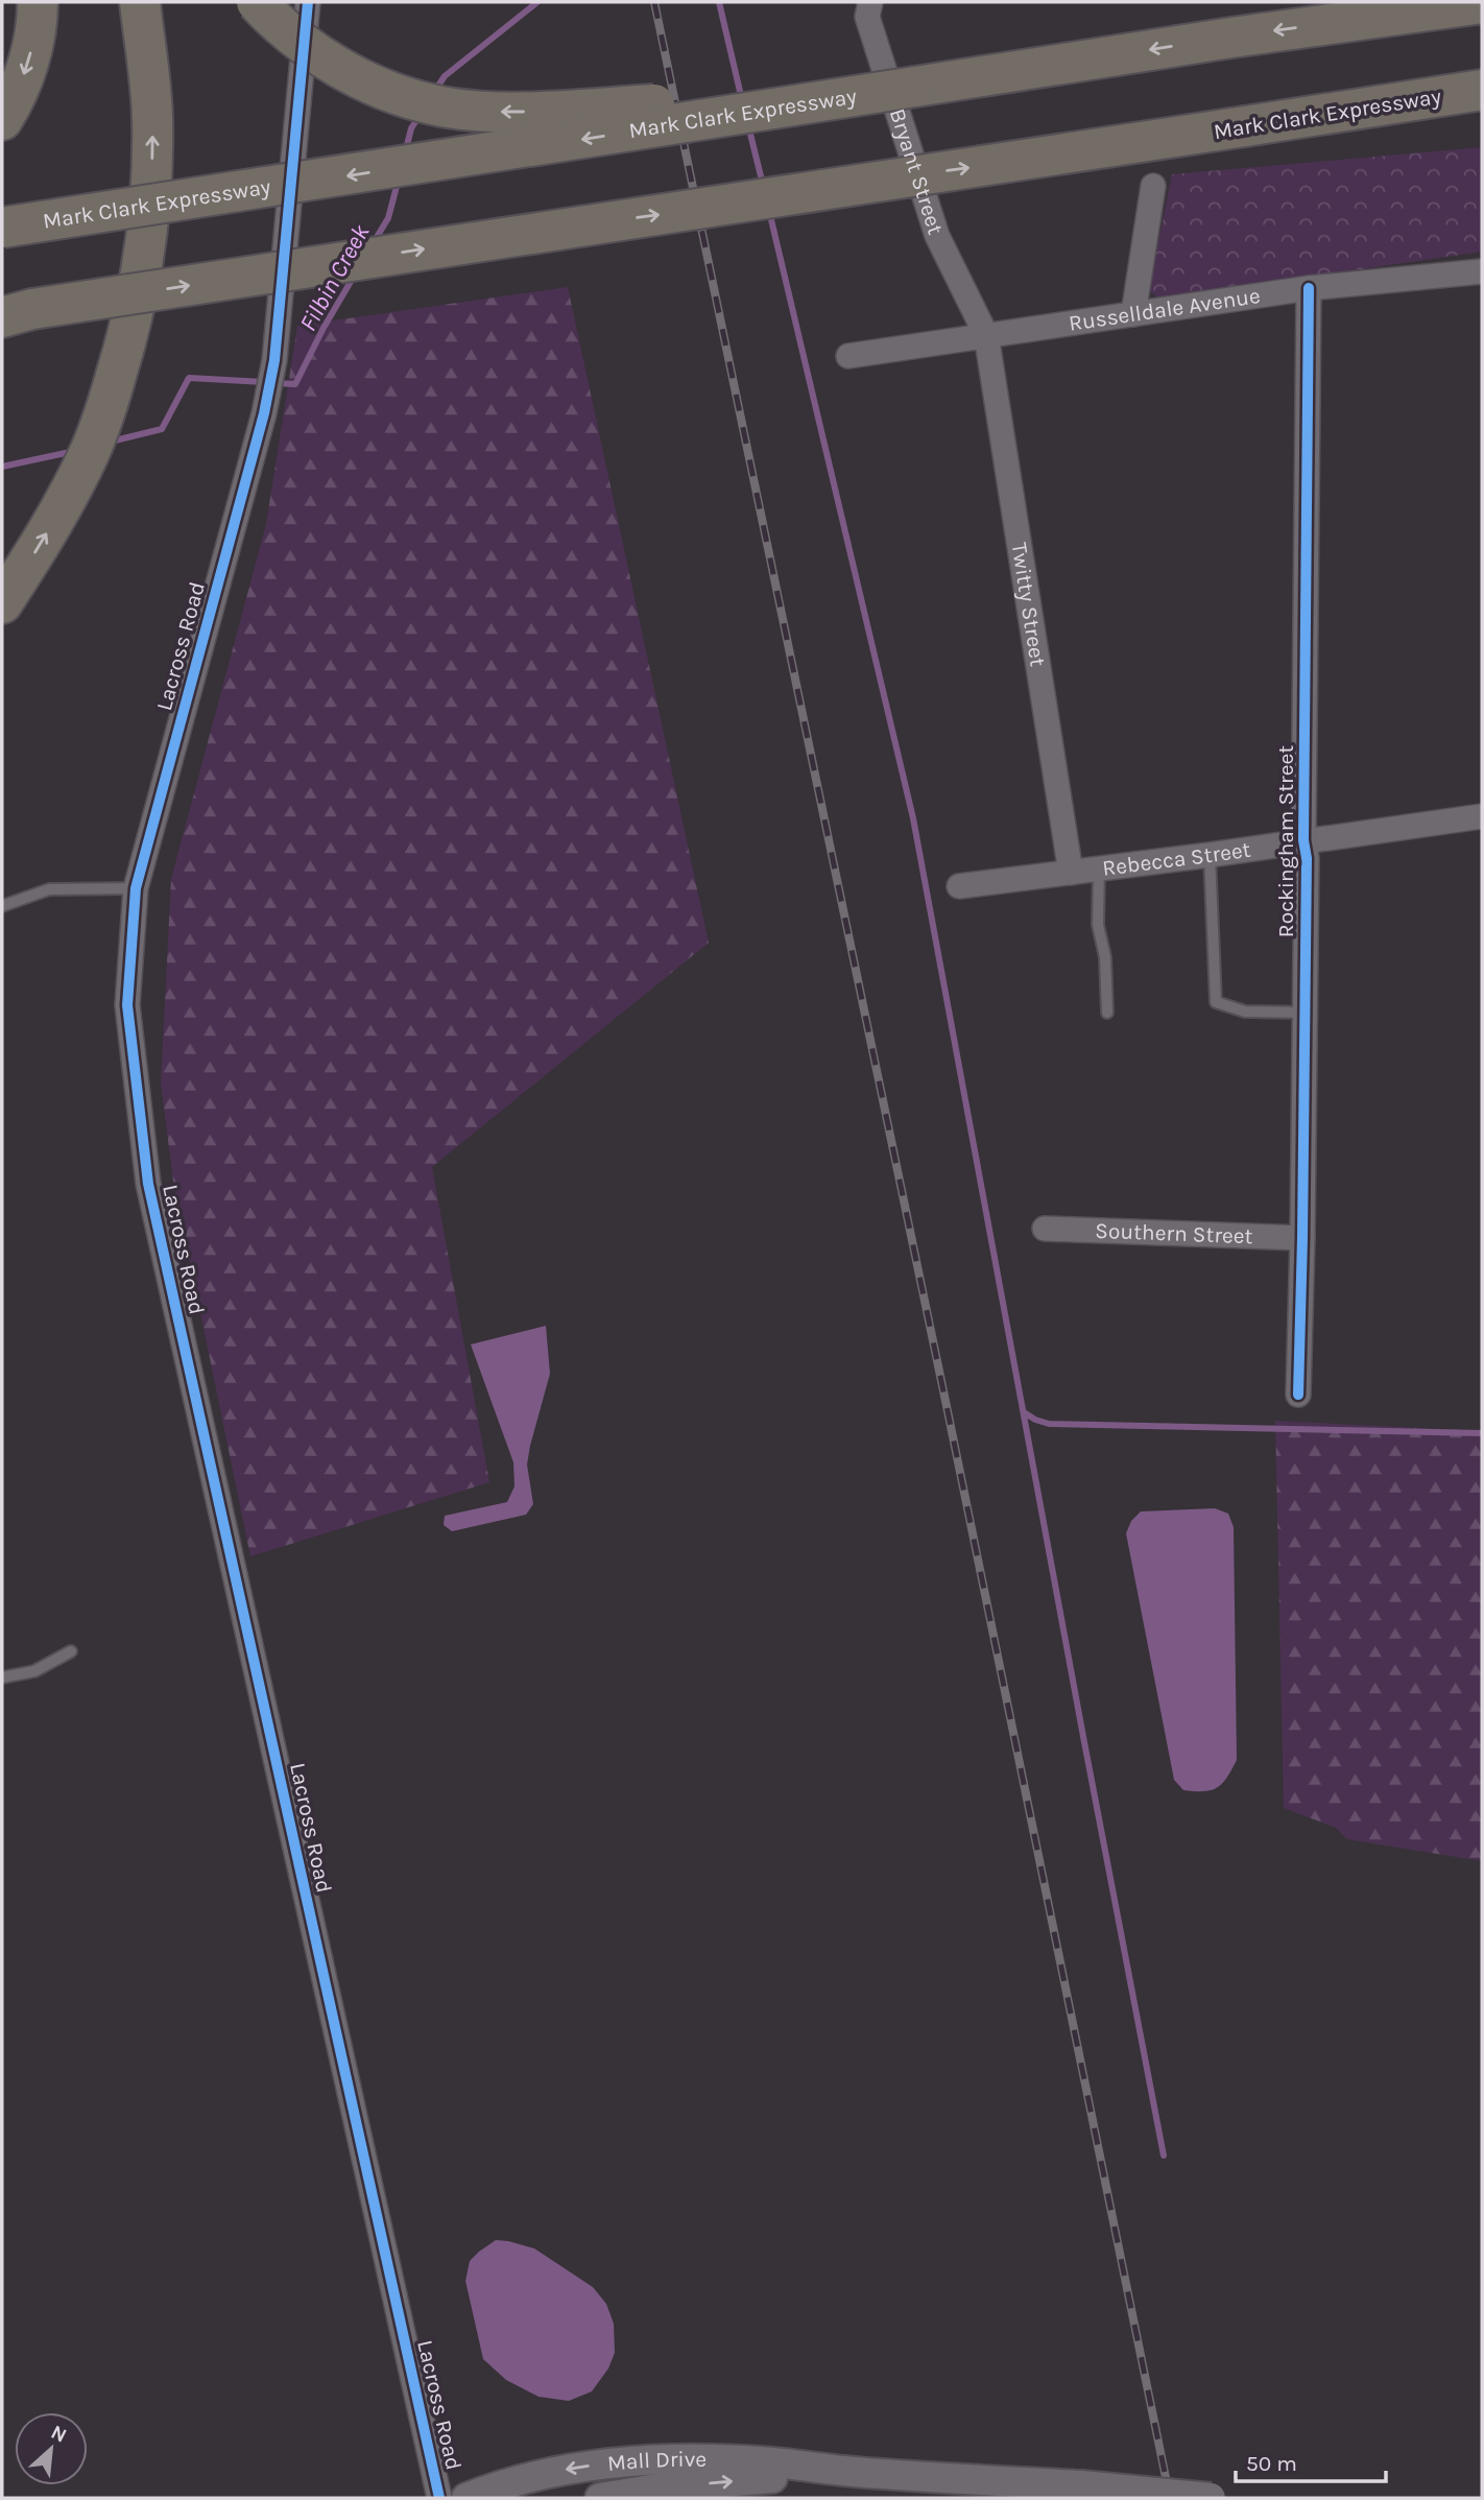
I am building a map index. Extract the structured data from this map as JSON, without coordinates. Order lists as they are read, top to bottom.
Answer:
{
  "streets": {
    "highway": ["Mark Clark Expressway"],
    "street": [
      "Bryant Street",
      "Russelldale Avenue",
      "Twitty Street",
      "Lacross Road",
      "Rockingham Street",
      "Rebecca Street",
      "Southern Street",
      "Mall Drive"
    ]
  },
  "crossings": [
    ["Bryant Street", "Russelldale Avenue"],
    ["Bryant Street", "Twitty Street"],
    ["Russelldale Avenue", "Twitty Street"],
    ["Russelldale Avenue", "Rockingham Street"],
    ["Twitty Street", "Rebecca Street"],
    ["Rockingham Street", "Rebecca Street"],
    ["Rockingham Street", "Southern Street"]
  ],
  "water": ["Filbin Creek"],
  "scale_bar": "50 m",
  "north": "top right"
}
